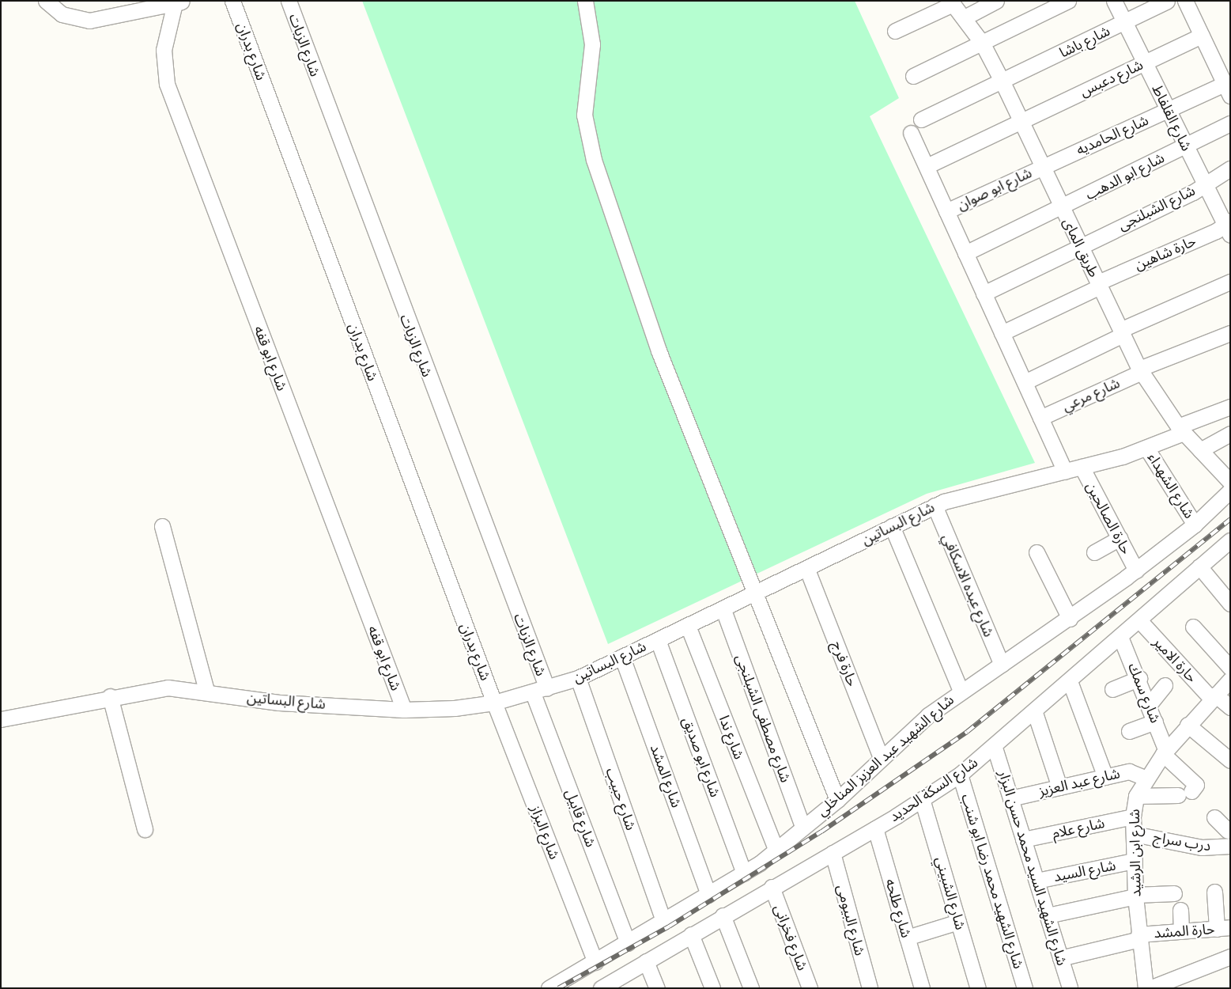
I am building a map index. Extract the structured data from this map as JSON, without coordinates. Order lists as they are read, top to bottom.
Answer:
{
  "streets": {
    "street": [
      "شارع باشا",
      "شارع الزيات",
      "شارع بدران",
      "شارع دعبس",
      "شارع القلفاط",
      "شارع الحامديه",
      "شارع ابو الدهب",
      "شارع ابو صوان",
      "شارع الشبلنجى",
      "طريق الماى",
      "حارة شاهين",
      "شارع ابو قفه",
      "شارع مرعي",
      "شارع الشهداء",
      "حارة الصالحين",
      "شارع البساتين",
      "شارع عبده الاسكافي",
      "حارة الامير",
      "حارة فرج",
      "شارع سمك",
      "شارع مصطفى الشبلنجى",
      "شارع ندا",
      "شارع الشهيد عبد العزيز المناخلي",
      "شارع ابو صديق",
      "شارع المشد",
      "شارع عبد العزيز",
      "شارع السكة الحديد",
      "شارع حبيب",
      "شارع قابيل",
      "شارع علام",
      "شارع البزاز",
      "درب سراج",
      "شارع ابن الرشيد",
      "شارع الشهيد السيد محمد حسن البزار",
      "شارع السيد",
      "شارع الشهيد محمد رضا ابو شنب",
      "شارع الشبيني",
      "شارع طلحه",
      "شارع البيومى",
      "حارة المشد",
      "شارع فخرانى"
    ]
  },
  "crossings": [
    ["شارع باشا", "شارع القلفاط"],
    ["شارع باشا", "طريق الماى"],
    ["شارع الزيات", "شارع البساتين"],
    ["شارع الزيات", "شارع قابيل"],
    ["شارع بدران", "شارع البساتين"],
    ["شارع بدران", "شارع البزاز"],
    ["شارع دعبس", "شارع القلفاط"],
    ["شارع دعبس", "طريق الماى"],
    ["شارع القلفاط", "شارع الحامديه"],
    ["شارع القلفاط", "شارع ابو الدهب"],
    ["شارع القلفاط", "شارع الشبلنجى"],
    ["شارع القلفاط", "حارة شاهين"],
    ["شارع الحامديه", "شارع ابو صوان"],
    ["شارع الحامديه", "طريق الماى"],
    ["شارع ابو الدهب", "طريق الماى"],
    ["شارع ابو صوان", "طريق الماى"],
    ["شارع الشبلنجى", "طريق الماى"],
    ["طريق الماى", "حارة شاهين"],
    ["طريق الماى", "شارع مرعي"],
    ["طريق الماى", "شارع البساتين"],
    ["شارع ابو قفه", "شارع البساتين"],
    ["شارع الشهداء", "شارع البساتين"],
    ["شارع الشهداء", "شارع الشهيد عبد العزيز المناخلي"],
    ["حارة الصالحين", "شارع البساتين"],
    ["حارة الصالحين", "شارع الشهيد عبد العزيز المناخلي"],
    ["شارع البساتين", "شارع عبده الاسكافي"],
    ["شارع البساتين", "حارة فرج"],
    ["شارع البساتين", "شارع مصطفى الشبلنجى"],
    ["شارع البساتين", "شارع ندا"],
    ["شارع البساتين", "شارع ابو صديق"],
    ["شارع البساتين", "شارع المشد"],
    ["شارع البساتين", "شارع حبيب"],
    ["شارع البساتين", "شارع قابيل"],
    ["شارع البساتين", "شارع البزاز"],
    ["شارع عبده الاسكافي", "شارع الشهيد عبد العزيز المناخلي"],
    ["حارة الامير", "شارع السكة الحديد"],
    ["حارة الامير", "شارع ابن الرشيد"],
    ["حارة فرج", "شارع الشهيد عبد العزيز المناخلي"],
    ["شارع سمك", "شارع السكة الحديد"],
    ["شارع سمك", "شارع ابن الرشيد"],
    ["شارع مصطفى الشبلنجى", "شارع الشهيد عبد العزيز المناخلي"],
    ["شارع ندا", "شارع الشهيد عبد العزيز المناخلي"],
    ["شارع الشهيد عبد العزيز المناخلي", "شارع ابو صديق"],
    ["شارع الشهيد عبد العزيز المناخلي", "شارع المشد"],
    ["شارع الشهيد عبد العزيز المناخلي", "شارع حبيب"],
    ["شارع الشهيد عبد العزيز المناخلي", "شارع قابيل"],
    ["شارع الشهيد عبد العزيز المناخلي", "شارع البزاز"],
    ["شارع عبد العزيز", "شارع ابن الرشيد"],
    ["شارع عبد العزيز", "شارع الشهيد السيد محمد حسن البزار"],
    ["شارع السكة الحديد", "شارع الشهيد السيد محمد حسن البزار"],
    ["شارع السكة الحديد", "شارع الشهيد محمد رضا ابو شنب"],
    ["شارع السكة الحديد", "شارع الشبيني"],
    ["شارع السكة الحديد", "شارع طلحه"],
    ["شارع السكة الحديد", "شارع البيومى"],
    ["شارع السكة الحديد", "شارع فخرانى"],
    ["شارع علام", "شارع ابن الرشيد"],
    ["شارع علام", "شارع الشهيد السيد محمد حسن البزار"],
    ["درب سراج", "شارع ابن الرشيد"],
    ["شارع ابن الرشيد", "شارع السيد"],
    ["شارع ابن الرشيد", "حارة المشد"],
    ["شارع الشهيد السيد محمد حسن البزار", "شارع السيد"],
    ["شارع الشهيد السيد محمد حسن البزار", "حارة المشد"]
  ]
}
